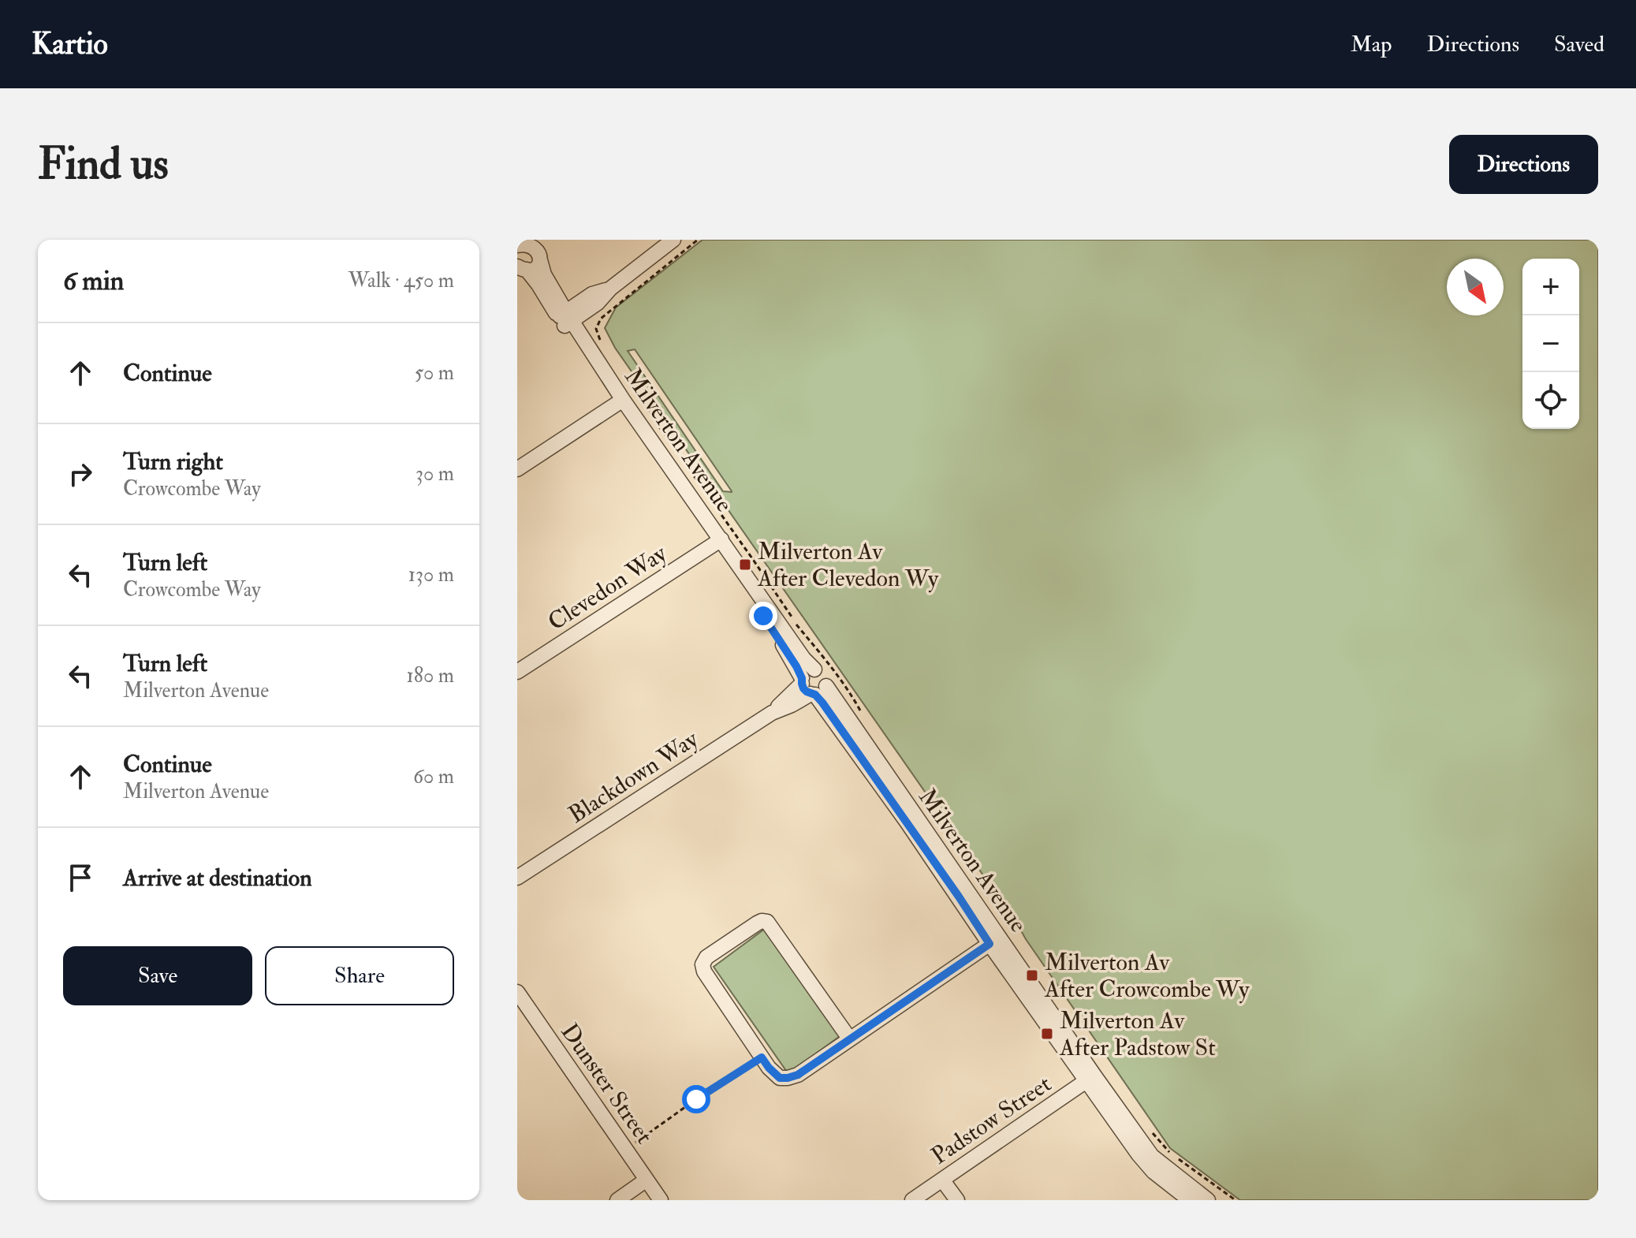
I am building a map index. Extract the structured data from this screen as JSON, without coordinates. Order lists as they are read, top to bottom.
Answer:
{
  "streets": {
    "street": [
      "Milverton Avenue",
      "Clevedon Way",
      "Blackdown Way",
      "Dunster Street",
      "Padstow Street"
    ]
  },
  "crossings": [
    ["Milverton Avenue", "Clevedon Way"],
    ["Milverton Avenue", "Blackdown Way"],
    ["Milverton Avenue", "Padstow Street"]
  ],
  "places": {
    "transit": ["Milverton Av After Clevedon Wy", "Milverton Av After Crowcombe Wy", "Milverton Av After Padstow St"]
  },
  "north": "bottom right",
  "page": {
    "header": "Kartio",
    "nav": ["Map", "Directions", "Saved"],
    "buttons": [
      "Directions",
      ["Save", "Share"]
    ],
    "title": "Find us",
    "heading": ["6 min", "Walk · 450 m"],
    "map_buttons": ["+", "−"],
    "list": [
      ["Continue", "50 m"],
      ["Turn right", "Crowcombe Way", "30 m"],
      ["Turn left", "Crowcombe Way", "130 m"],
      ["Turn left", "Milverton Avenue", "180 m"],
      ["Continue", "Milverton Avenue", "60 m"],
      "Arrive at destination"
    ]
  }
}
